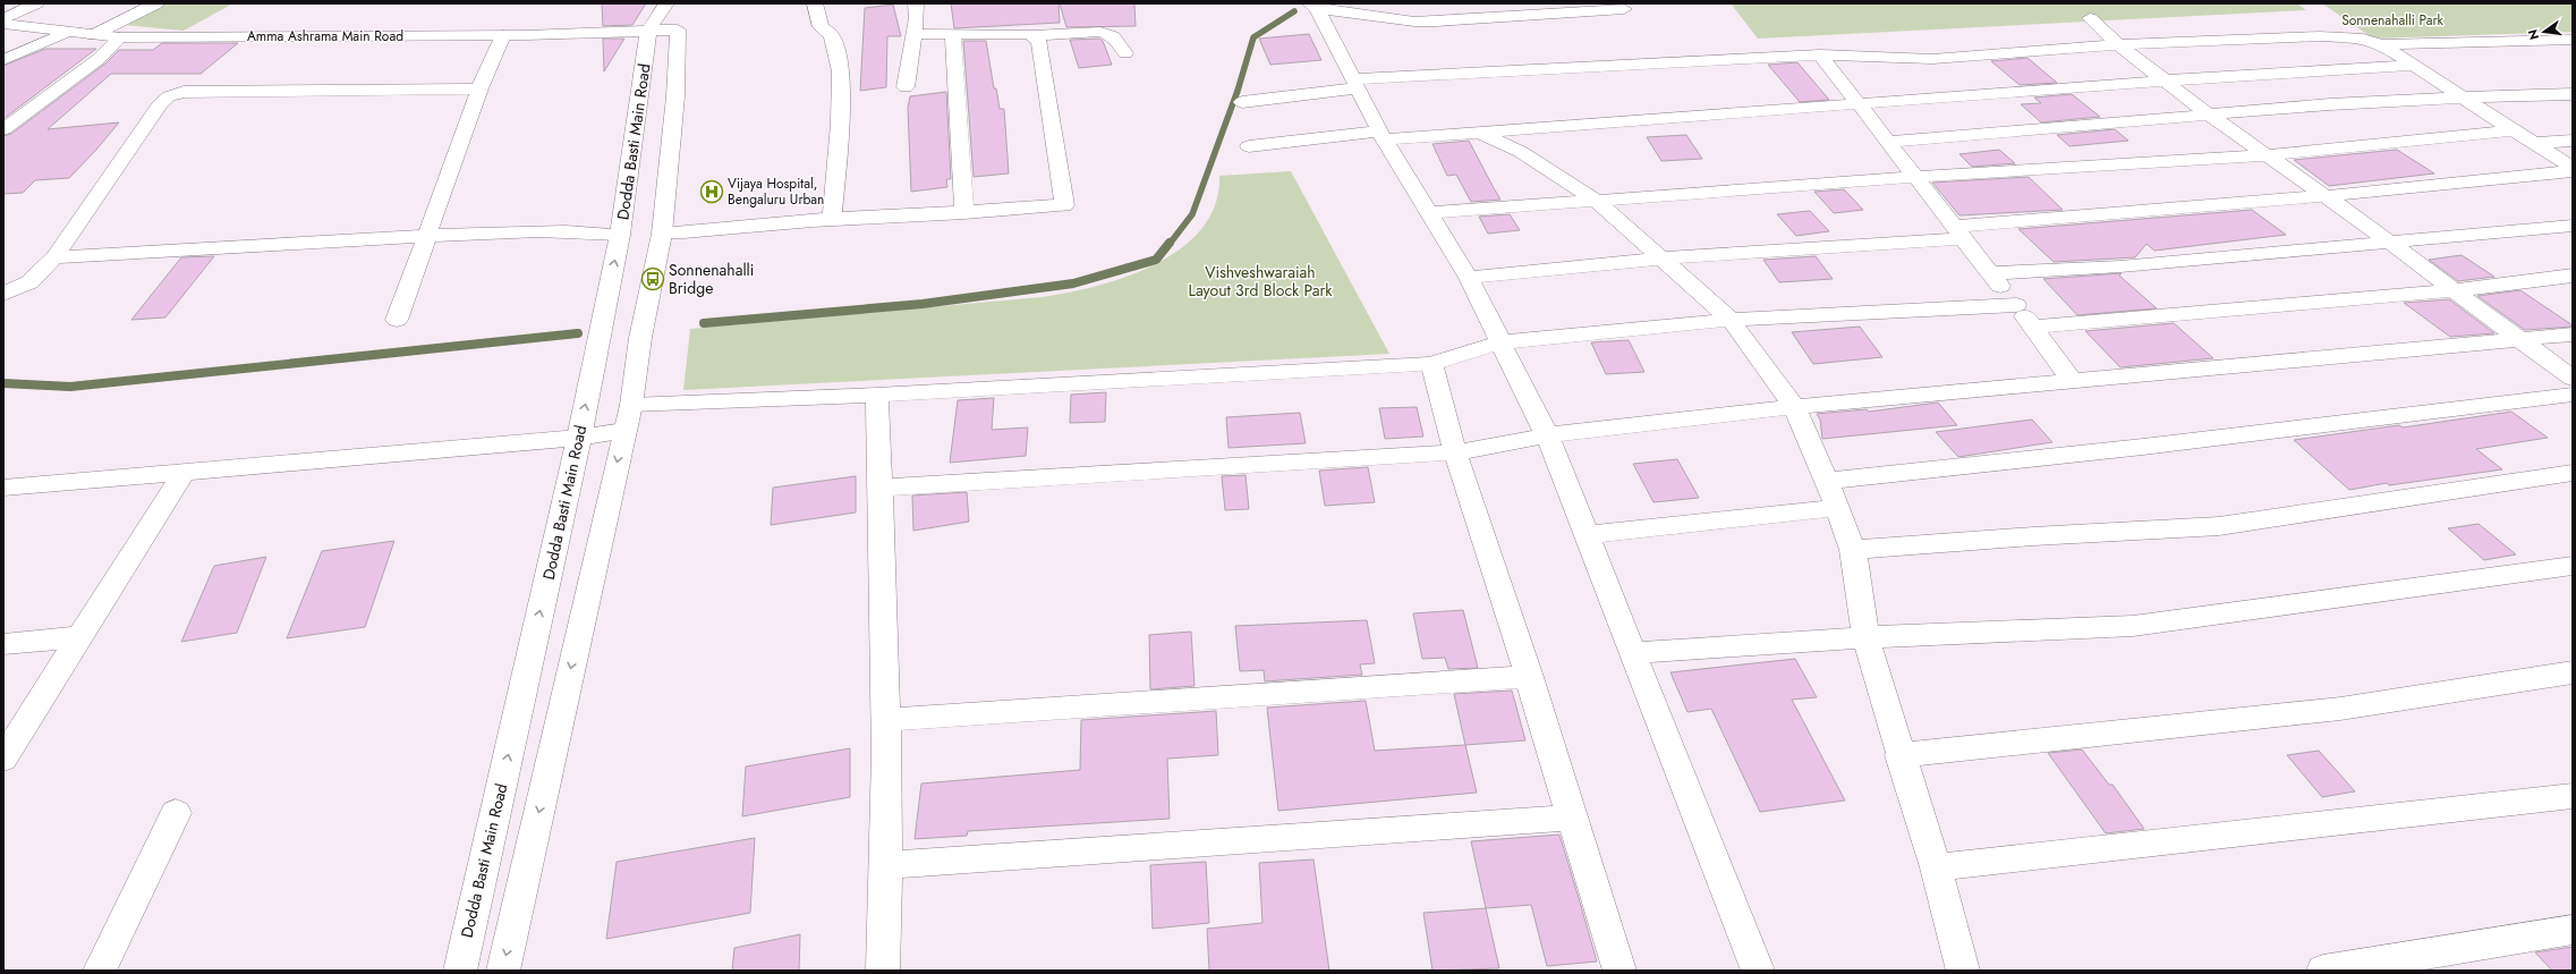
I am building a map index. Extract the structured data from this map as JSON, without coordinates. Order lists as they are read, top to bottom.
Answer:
{
  "streets": {
    "street": ["Amma Ashrama Main Road", "Dodda Basti Main Road"]
  },
  "crossings": [
    ["Amma Ashrama Main Road", "Dodda Basti Main Road"]
  ],
  "parks": ["Sonnenahalli Park", "Vishveshwaraiah Layout 3rd Block Park"],
  "places": {
    "hospital": ["Vijaya Hospital, Bengaluru Urban"],
    "bus stop": ["Sonnenahalli Bridge"]
  },
  "north": "left"
}
